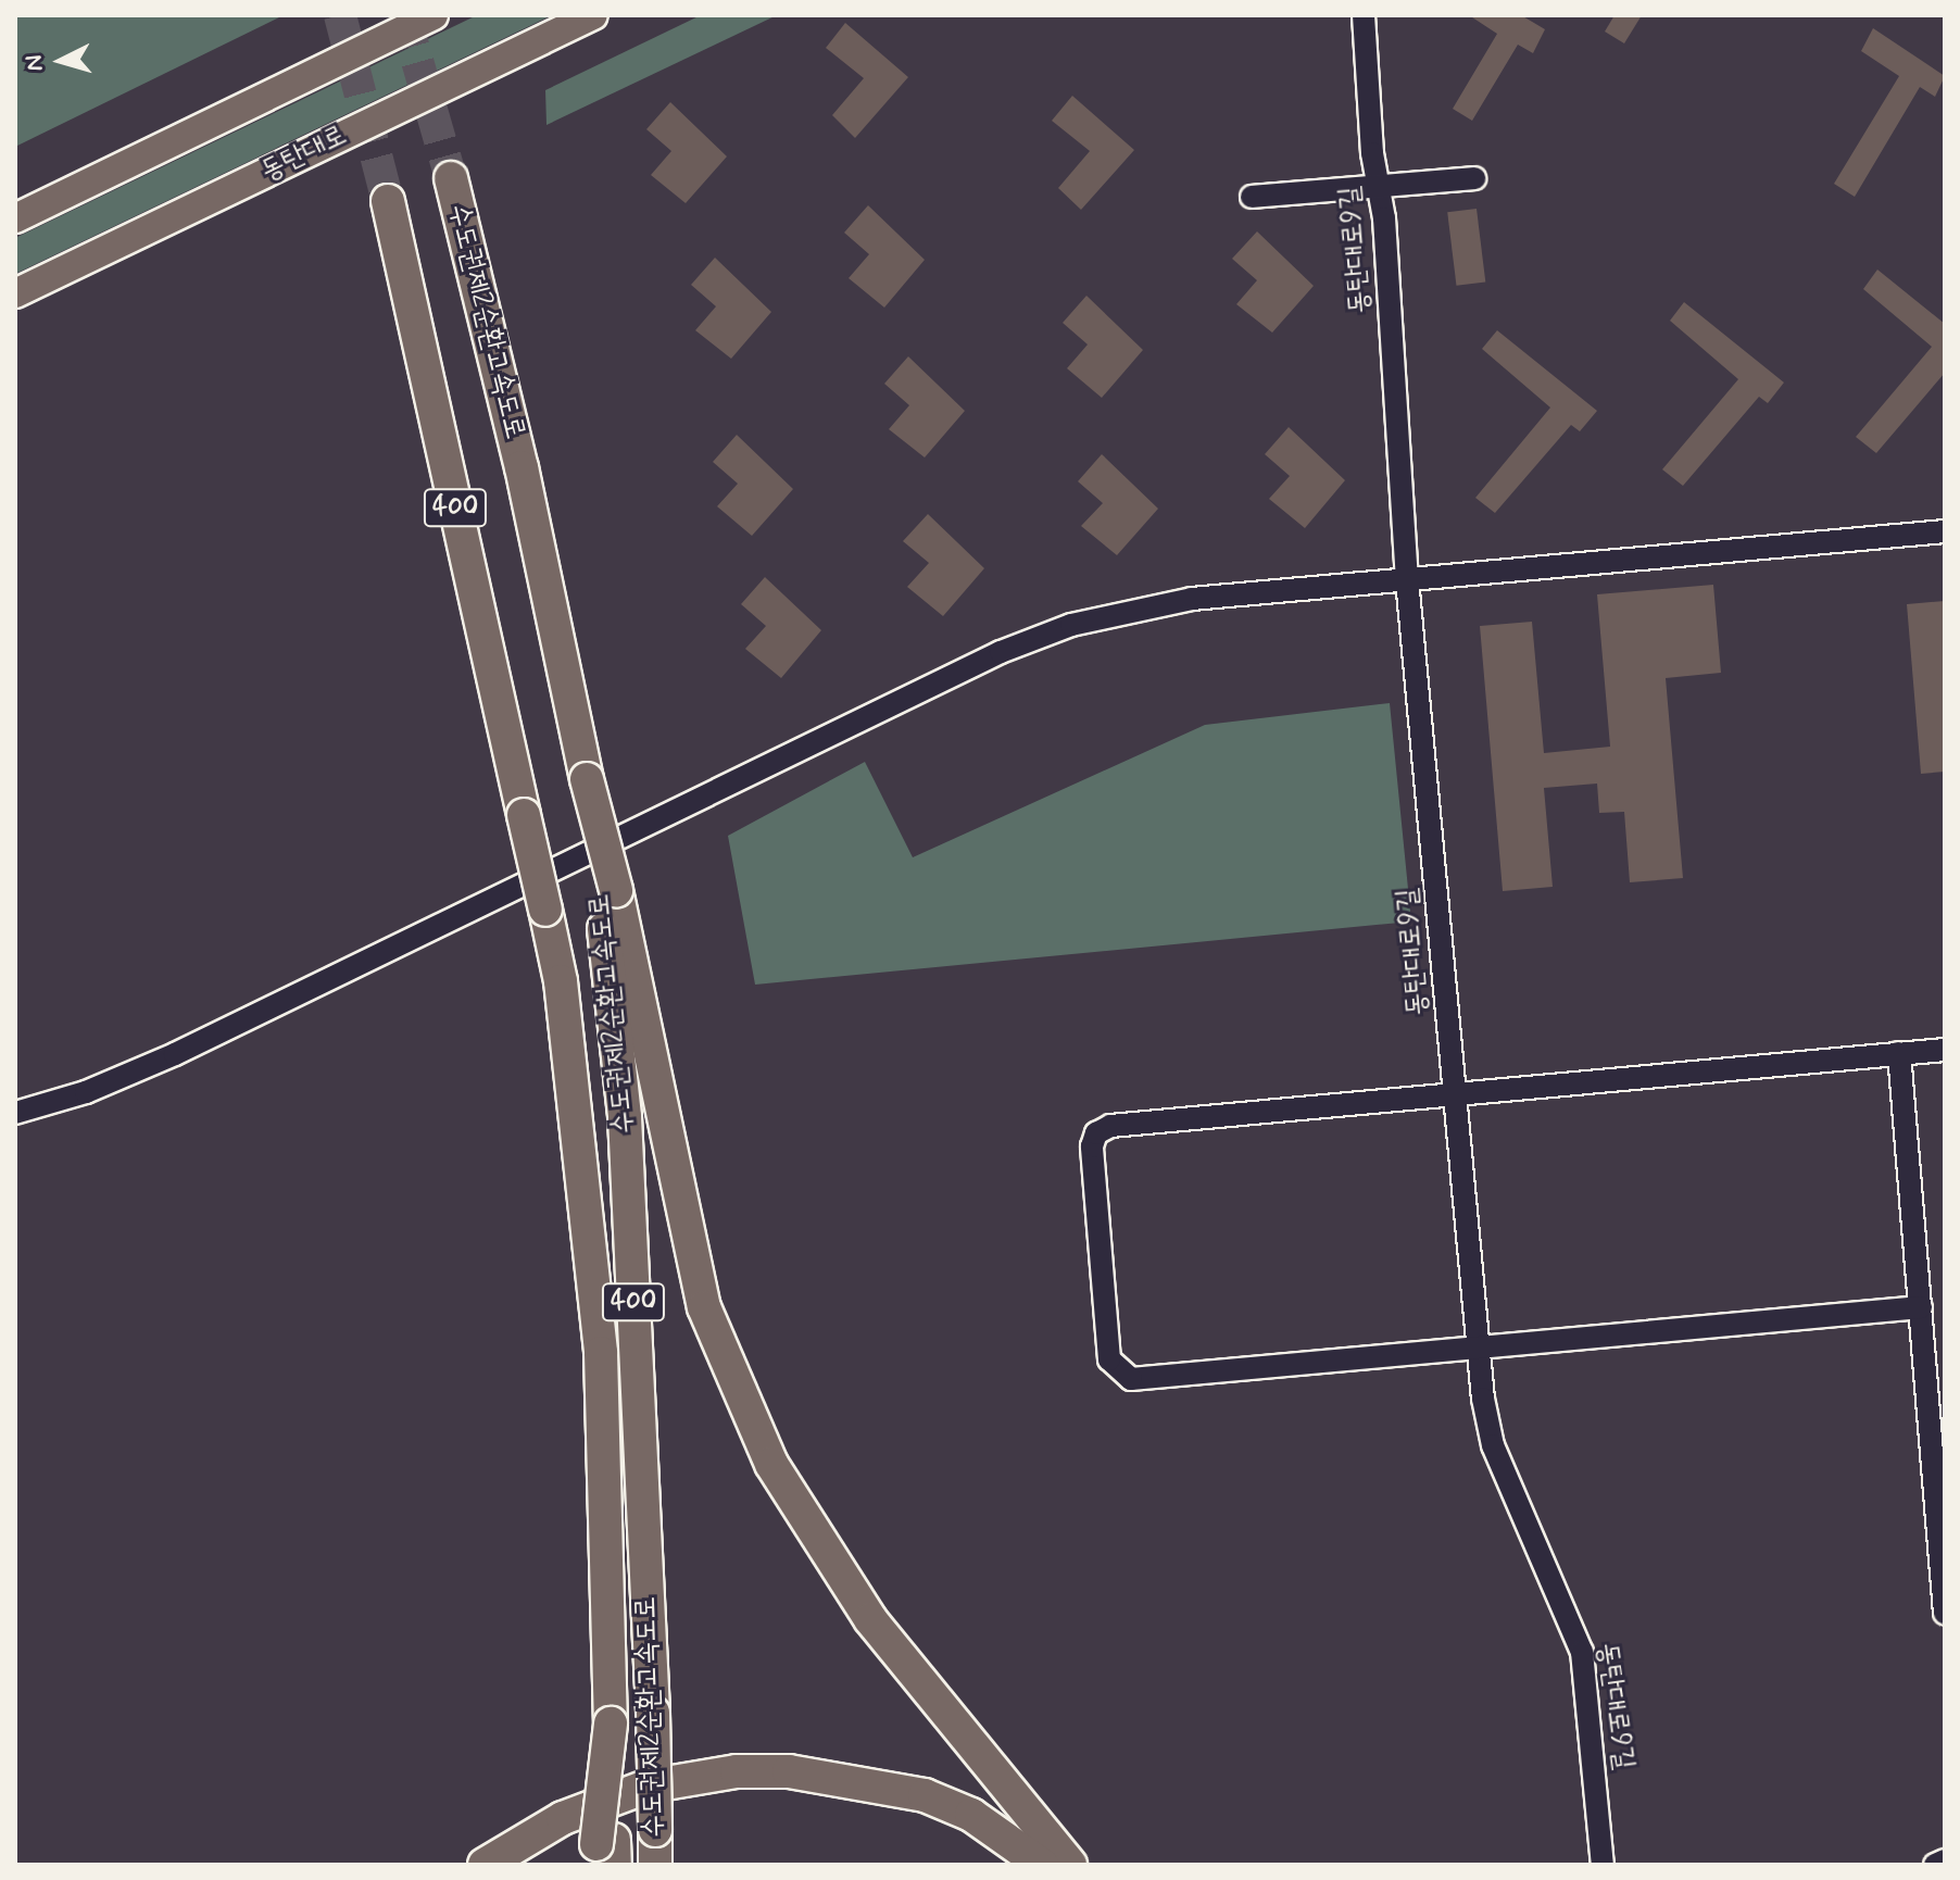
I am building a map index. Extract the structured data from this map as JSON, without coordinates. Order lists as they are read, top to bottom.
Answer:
{
  "streets": {
    "highway": ["수도권제2순환고속도로", "400"],
    "main road": ["동탄대로"],
    "street": ["동탄대로9길"]
  },
  "north": "left"
}
